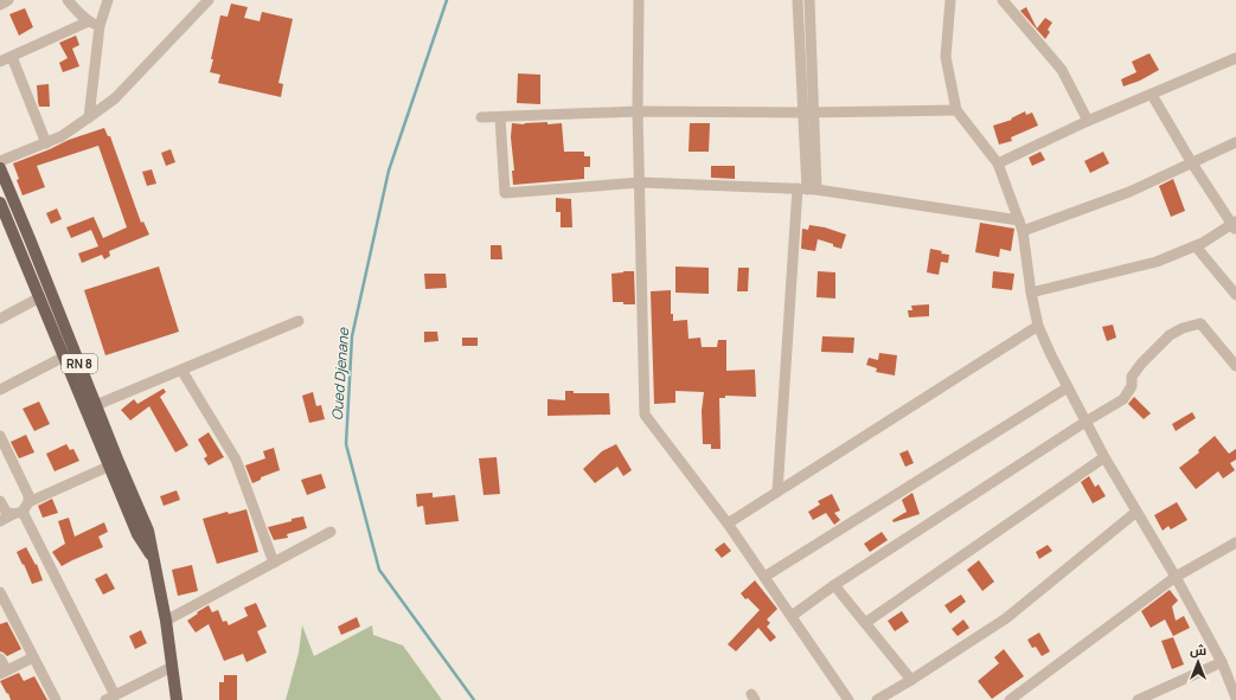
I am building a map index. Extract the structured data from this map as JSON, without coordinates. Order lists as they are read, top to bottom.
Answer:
{
  "streets": {
    "main road": ["RN 8"]
  },
  "water": ["Oued Djenane"],
  "north": "top"
}
